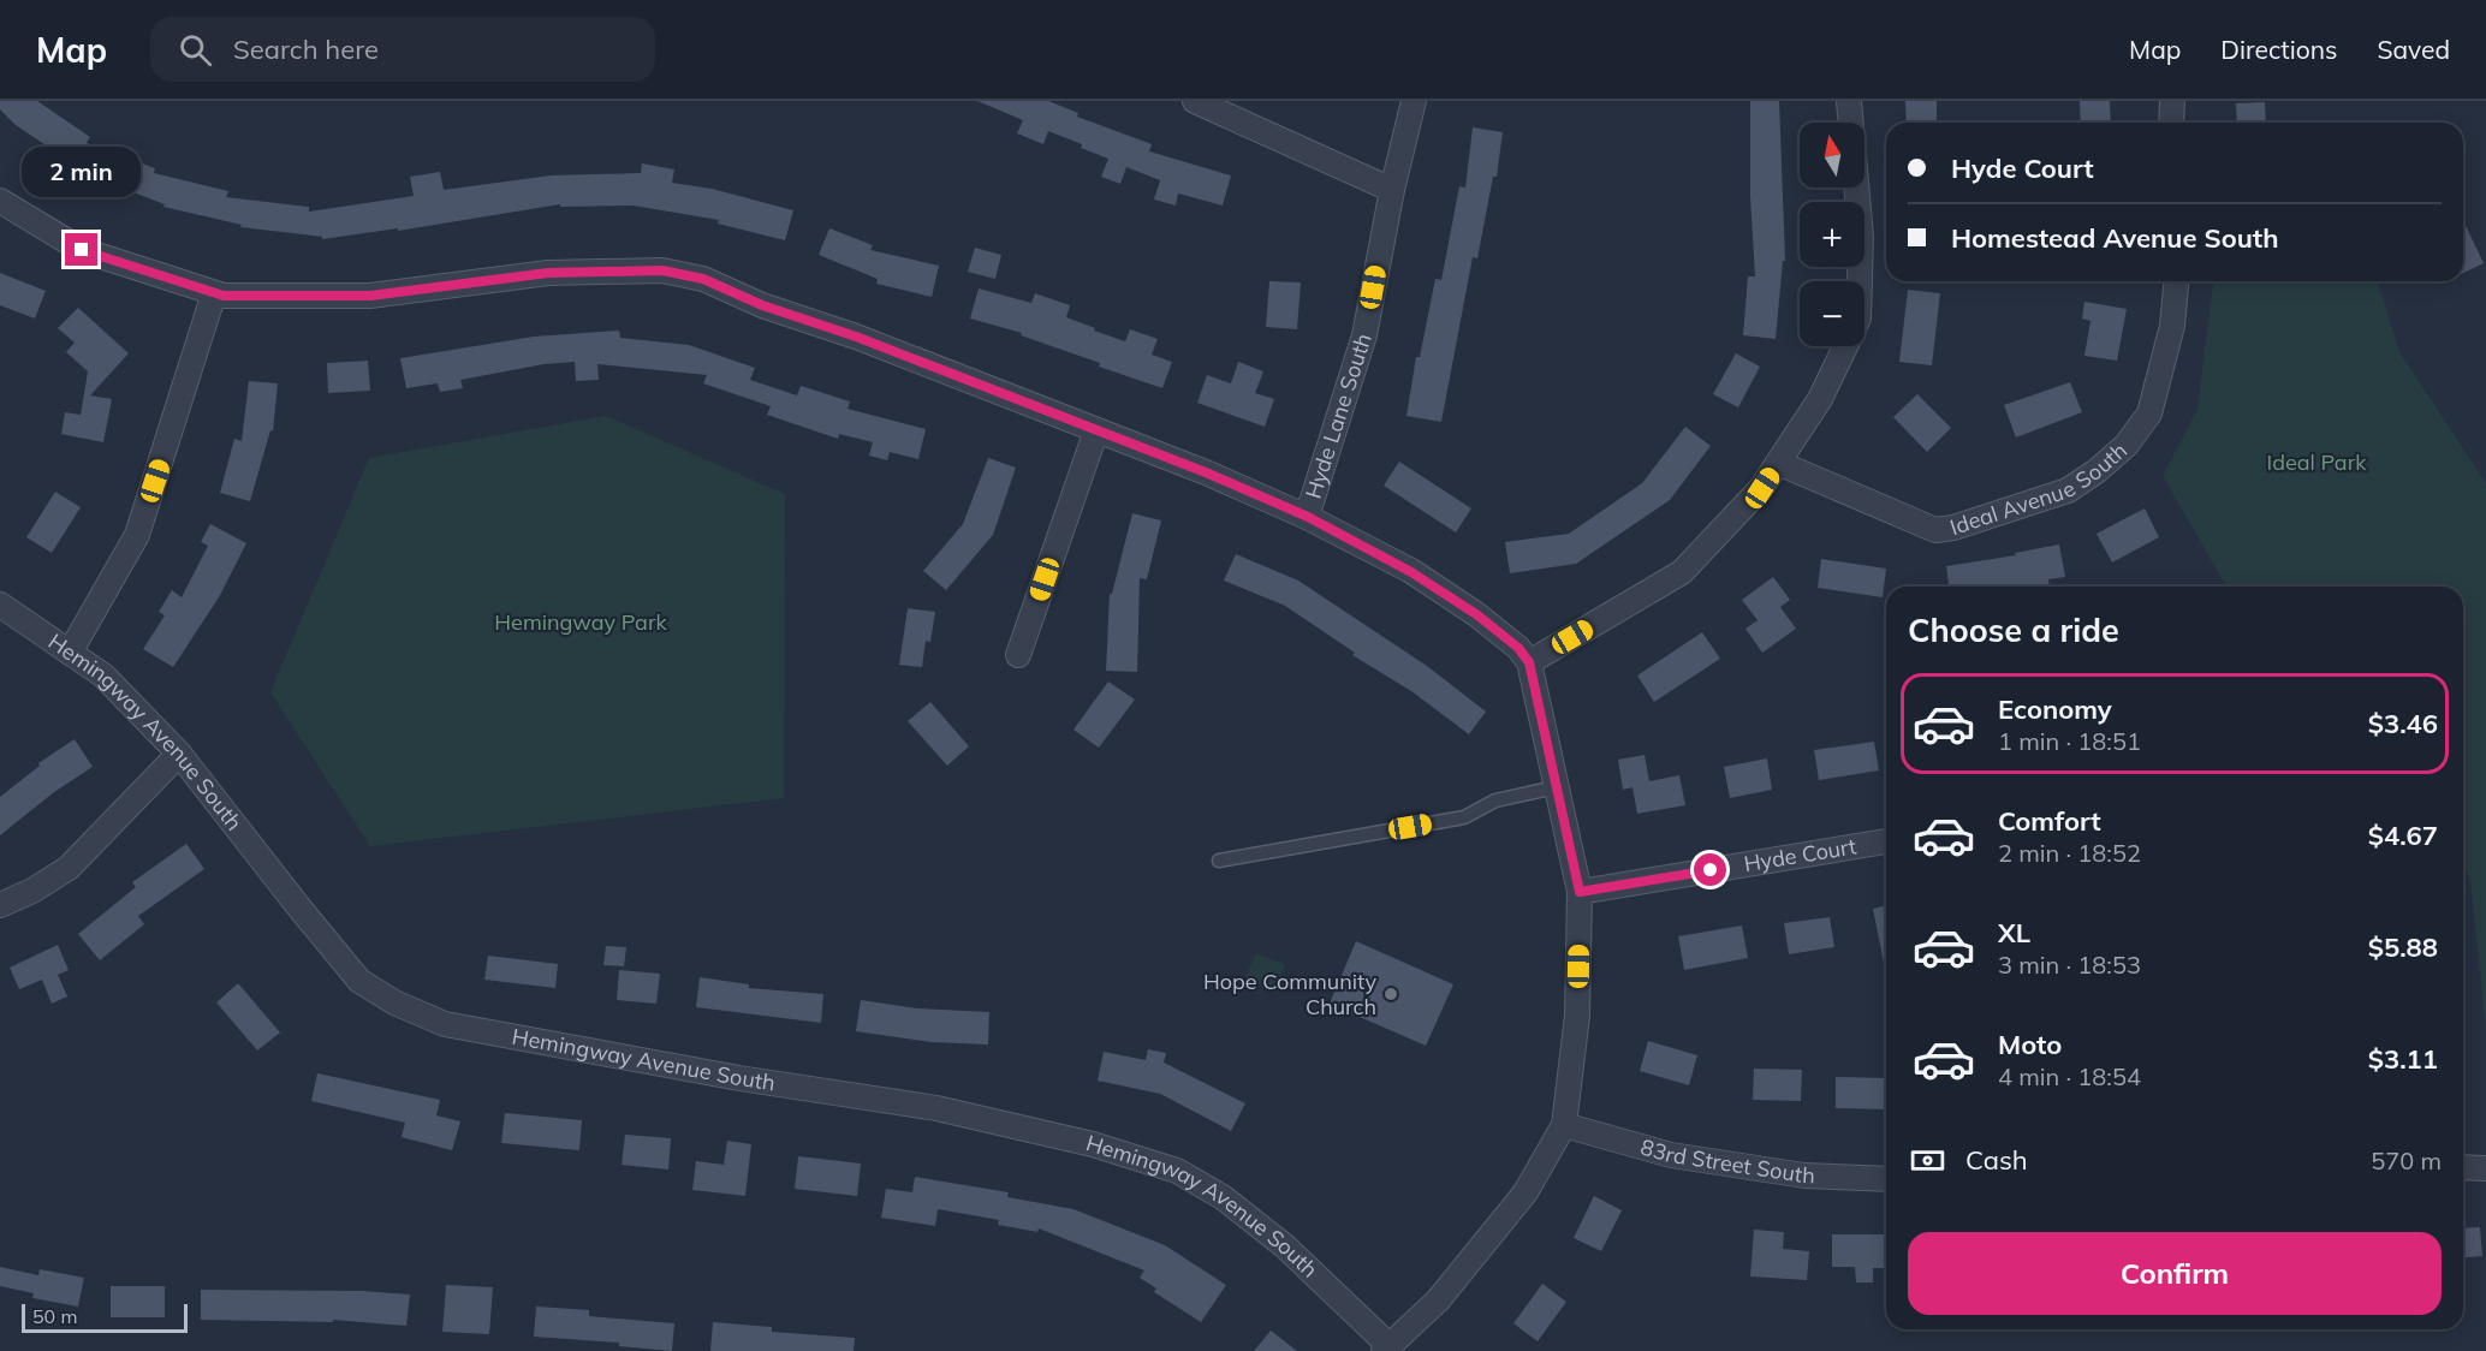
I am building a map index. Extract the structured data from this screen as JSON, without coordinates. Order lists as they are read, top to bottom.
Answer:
{
  "streets": {
    "street": [
      "Hyde Lane South",
      "Ideal Avenue South",
      "Hemingway Avenue South",
      "Hyde Court",
      "83rd Street South"
    ]
  },
  "parks": ["Ideal Park", "Hemingway Park"],
  "places": ["Hope Community Church"],
  "scale_bar": "50 m",
  "north": "top",
  "page": {
    "header": "Map",
    "search": "Search here",
    "nav": ["Map", "Directions", "Saved"],
    "map_buttons": ["+", "−"],
    "banner": ["Hyde Court", "Homestead Avenue South"],
    "bubble": "2 min",
    "heading": "Choose a ride",
    "list": [
      {
        "name": "Economy",
        "note": "1 min · 18:51",
        "value": "$3.46"
      },
      {
        "name": "Comfort",
        "note": "2 min · 18:52",
        "value": "$4.67"
      },
      {
        "name": "XL",
        "note": "3 min · 18:53",
        "value": "$5.88"
      },
      {
        "name": "Moto",
        "note": "4 min · 18:54",
        "value": "$3.11"
      }
    ],
    "pay": ["Cash", "570 m"],
    "buttons": "Confirm",
    "scale": "50 m"
  }
}
